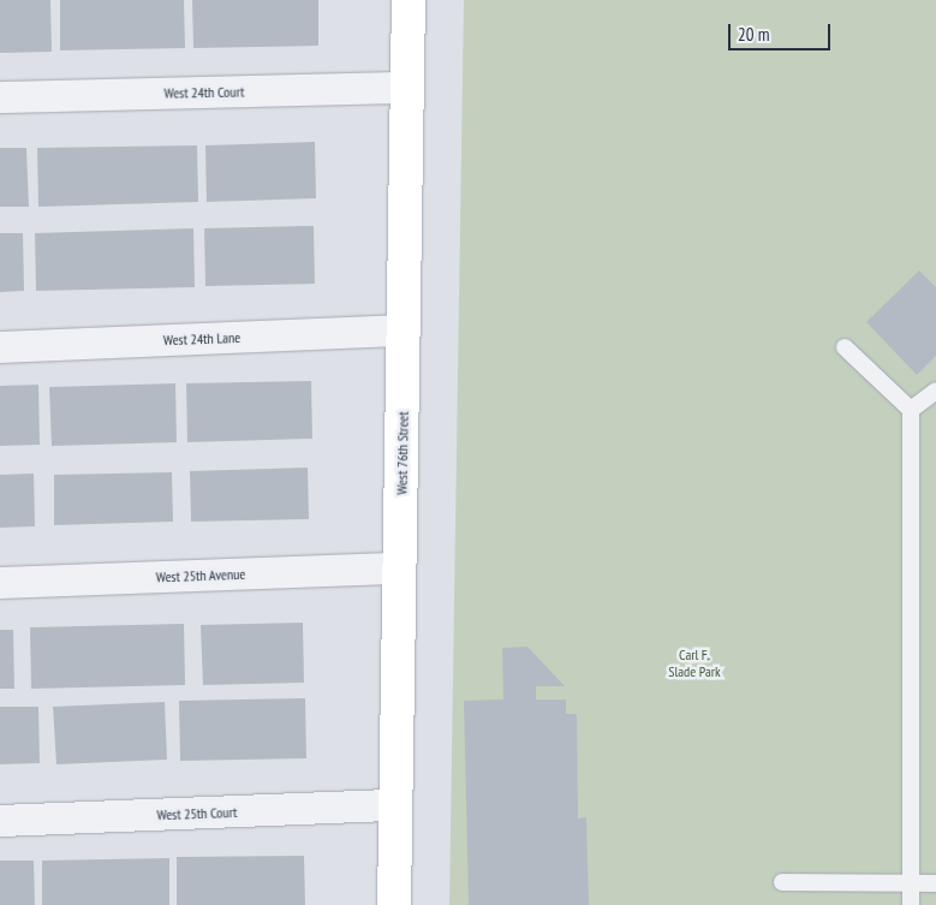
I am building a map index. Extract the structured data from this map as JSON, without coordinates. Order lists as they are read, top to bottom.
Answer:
{
  "streets": {
    "street": [
      "West 24th Court",
      "West 24th Lane",
      "West 76th Street",
      "West 25th Avenue",
      "West 25th Court"
    ]
  },
  "crossings": [
    ["West 24th Court", "West 76th Street"],
    ["West 24th Lane", "West 76th Street"],
    ["West 76th Street", "West 25th Avenue"],
    ["West 76th Street", "West 25th Court"]
  ],
  "parks": ["Carl F. Slade Park"],
  "scale_bar": "20 m"
}
